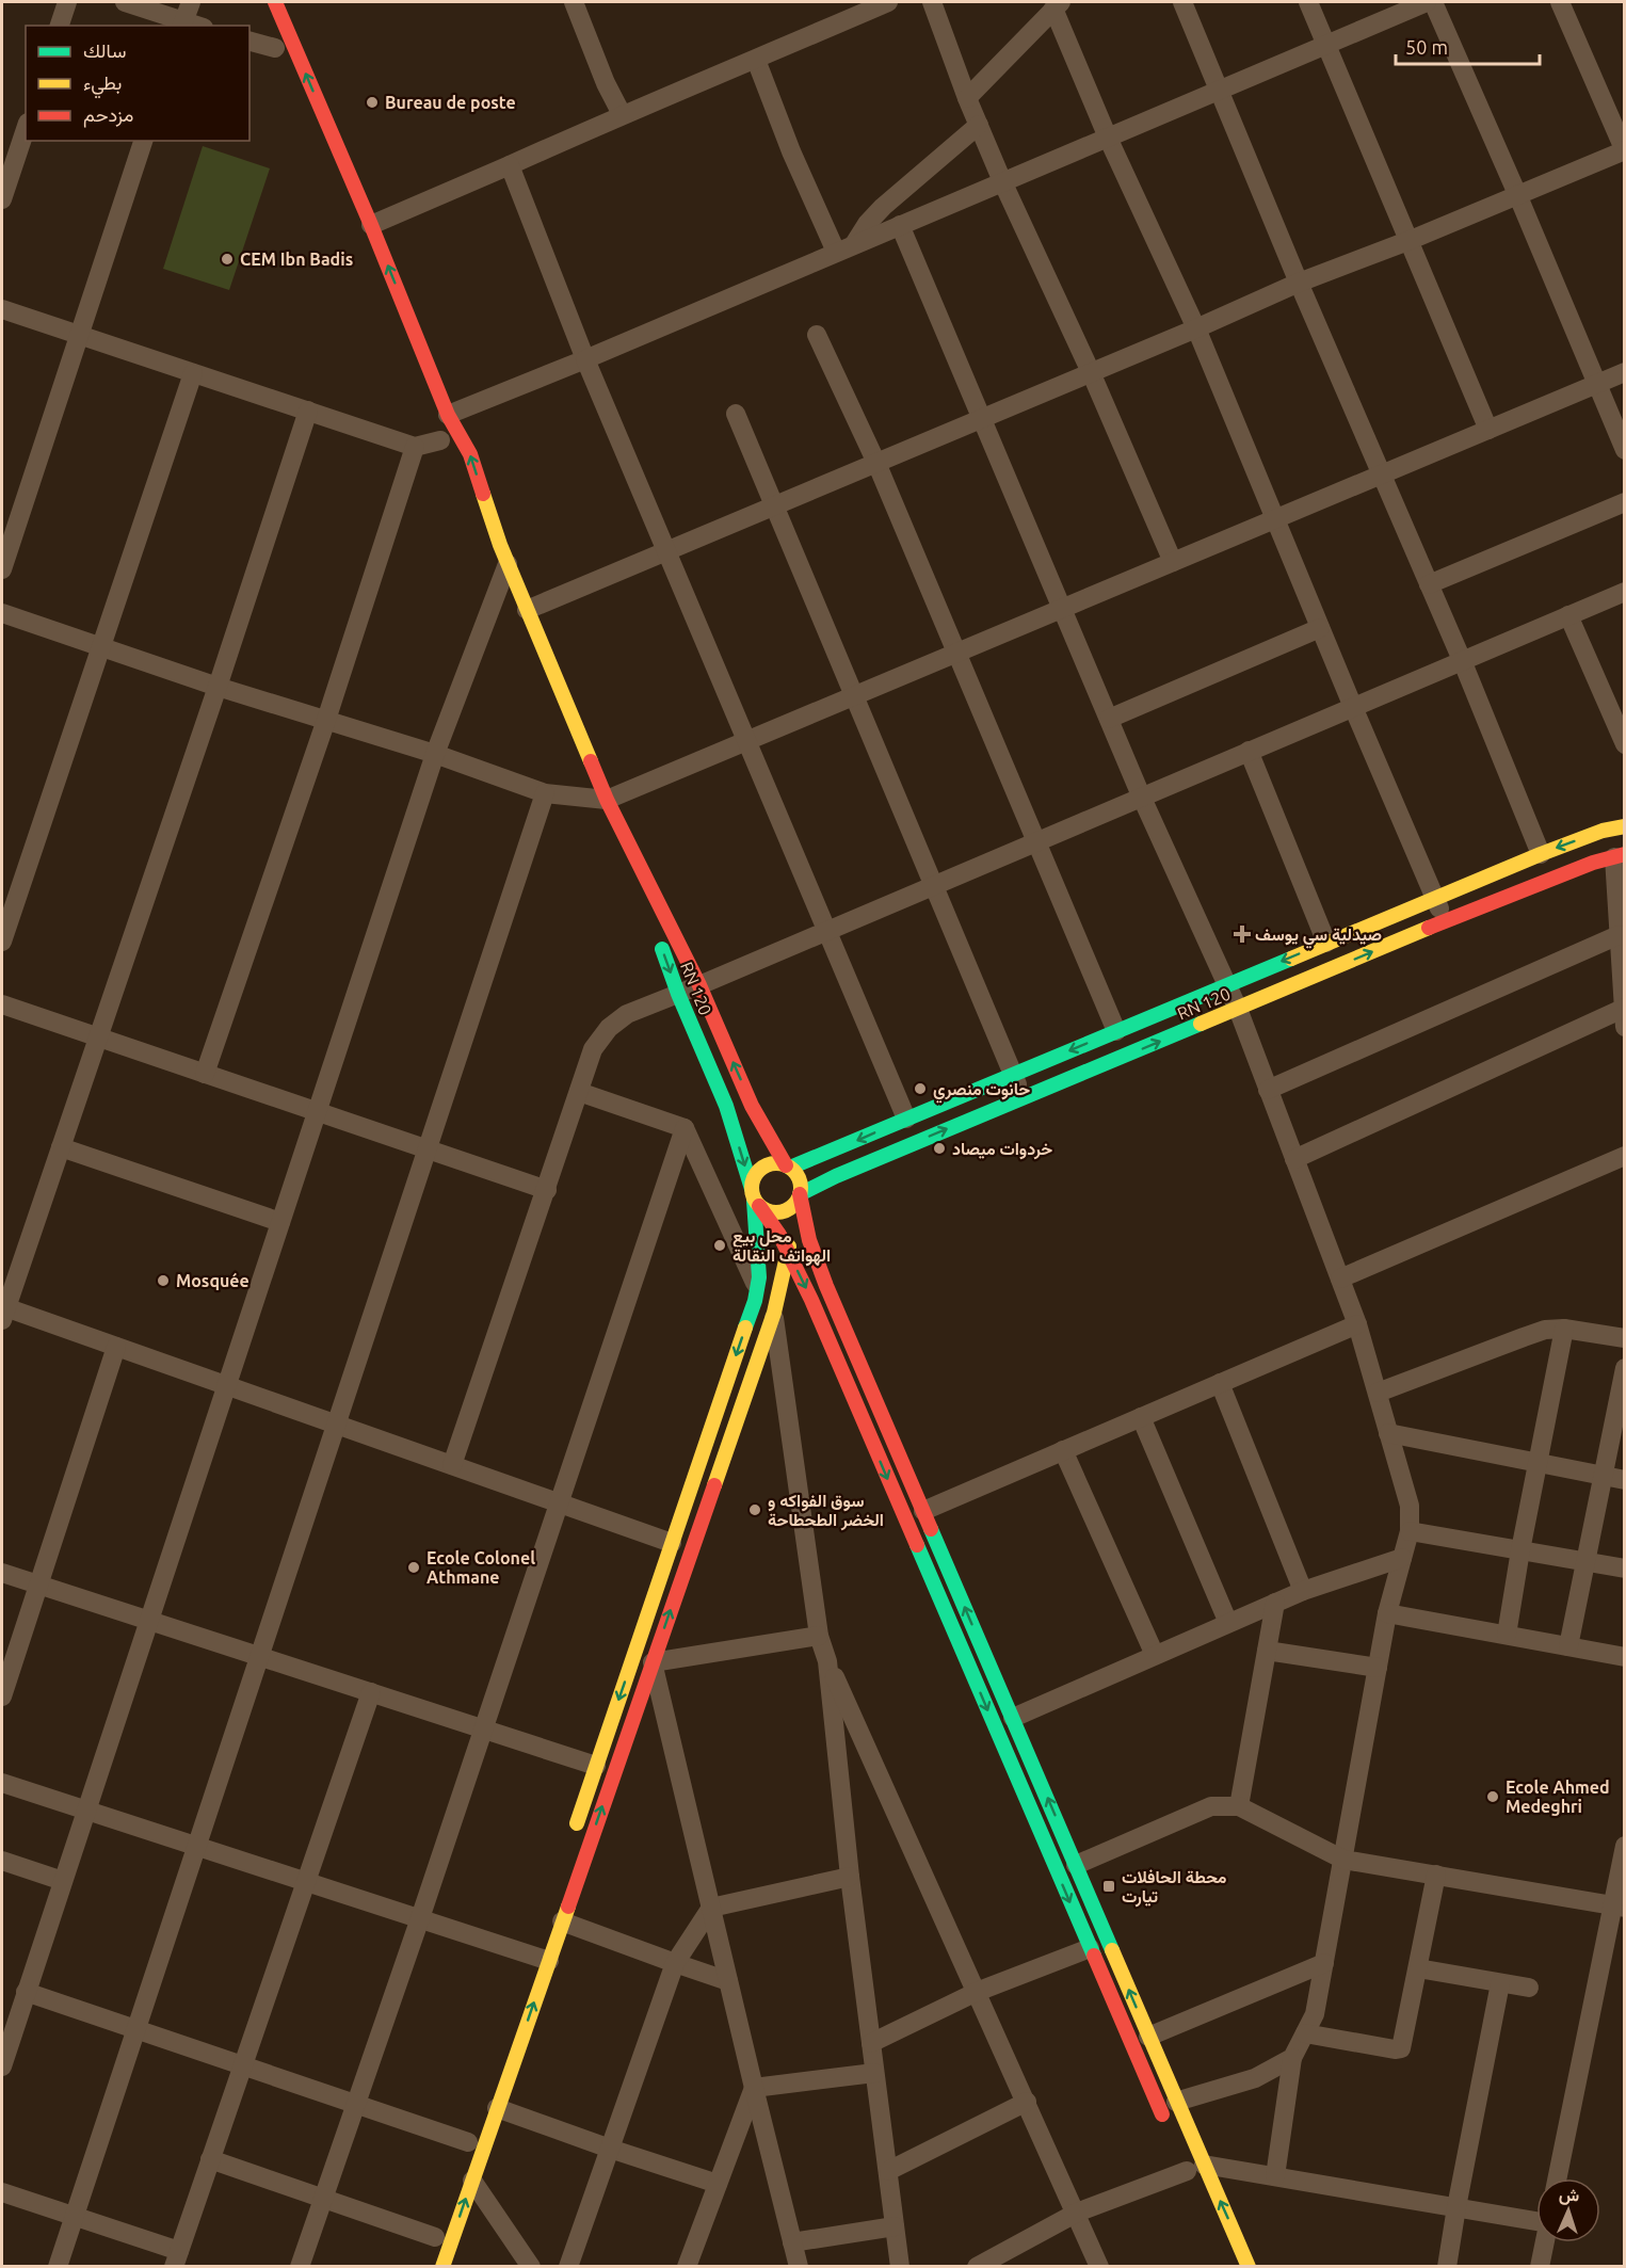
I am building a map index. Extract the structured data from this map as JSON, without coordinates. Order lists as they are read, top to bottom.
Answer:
{
  "streets": {
    "main road": ["RN 120"]
  },
  "places": {
    "other": [
      "Bureau de poste",
      "CEM Ibn Badis",
      "حانوت منصري",
      "خردوات ميصاد",
      "محل بيع الهواتف النقالة",
      "Mosquée",
      "سوق الفواكه و الخضر الطحطاحة",
      "Ecole Colonel Athmane",
      "Ecole Ahmed Medeghri"
    ],
    "health": ["صيدلية سي يوسف"],
    "transit": ["محطة الحافلات تيارت"]
  },
  "legend": ["سالك", "بطيء", "مزدحم"],
  "scale_bar": "50 m",
  "north": "top"
}
